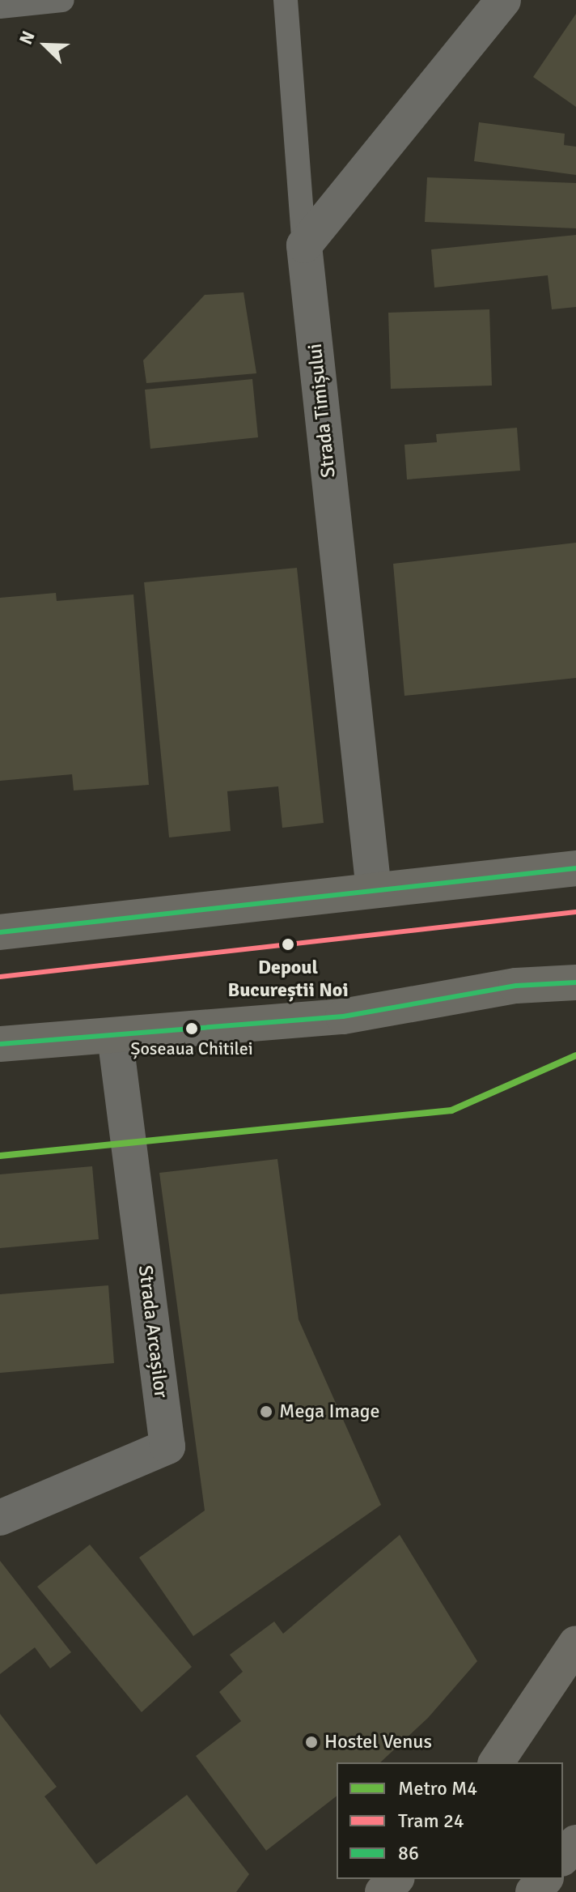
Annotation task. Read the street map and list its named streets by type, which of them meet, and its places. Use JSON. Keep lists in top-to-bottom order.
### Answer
{
  "streets": {
    "street": ["Strada Timișului", "Strada Arcașilor"]
  },
  "places": [
    "Depoul Bucureștii Noi",
    "Șoseaua Chitilei",
    "Mega Image",
    "Hostel Venus"
  ],
  "lines": ["transit line 86", "tram line 24", "metro line M4"],
  "legend": ["Metro M4", "Tram 24", "86"],
  "north": "top left"
}
